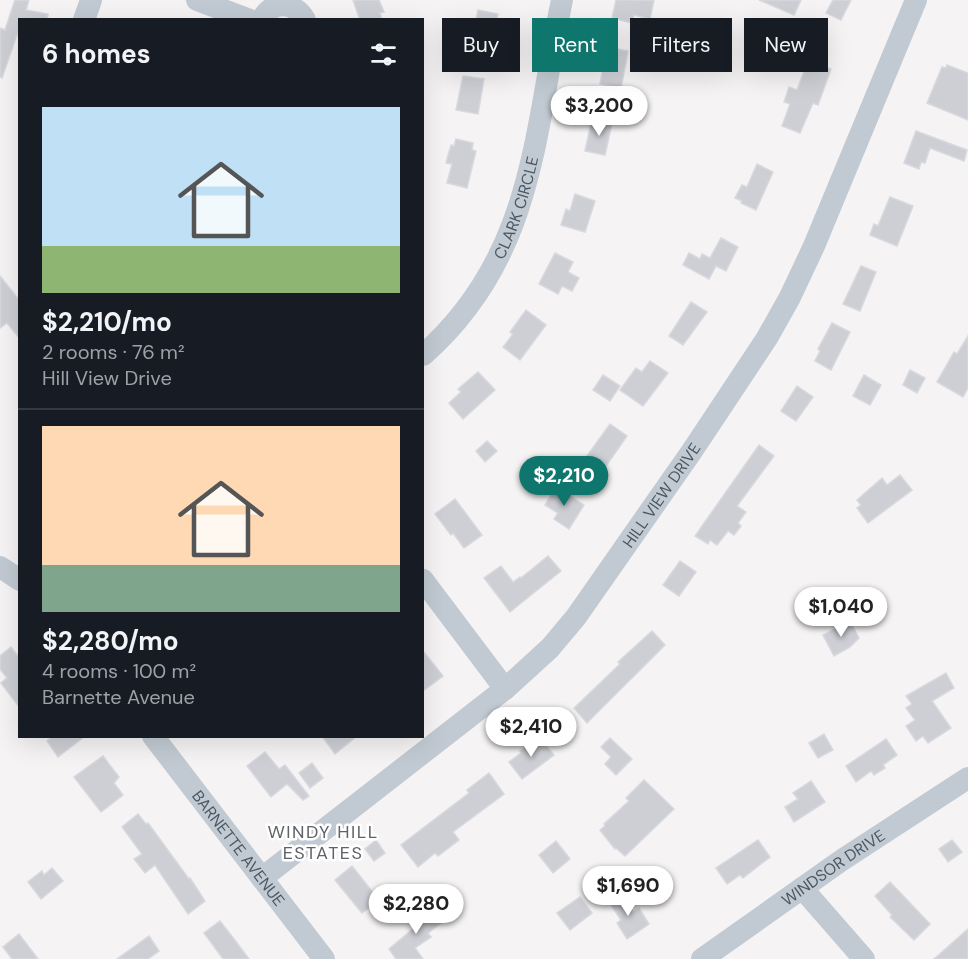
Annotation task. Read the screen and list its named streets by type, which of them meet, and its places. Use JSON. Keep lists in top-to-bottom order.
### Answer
{
  "streets": {
    "street": [
      "CLARK CIRCLE",
      "HILL VIEW DRIVE",
      "BARNETTE AVENUE",
      "WINDSOR DRIVE"
    ]
  },
  "crossings": [
    ["HILL VIEW DRIVE", "BARNETTE AVENUE"]
  ],
  "districts": ["WINDY HILL ESTATES"],
  "page": {
    "chip": [
      "Buy",
      "Rent",
      "Filters",
      "New"
    ],
    "heading": "6 homes",
    "price": [
      "$3,200",
      "$2,210",
      "$1,040",
      "$2,410",
      "$1,690",
      "$2,280"
    ],
    "list": [
      {
        "name": "$2,210/mo",
        "note": "2 rooms · 76 m² · Hill View Drive"
      },
      {
        "name": "$2,280/mo",
        "note": "4 rooms · 100 m² · Barnette Avenue"
      }
    ]
  }
}
